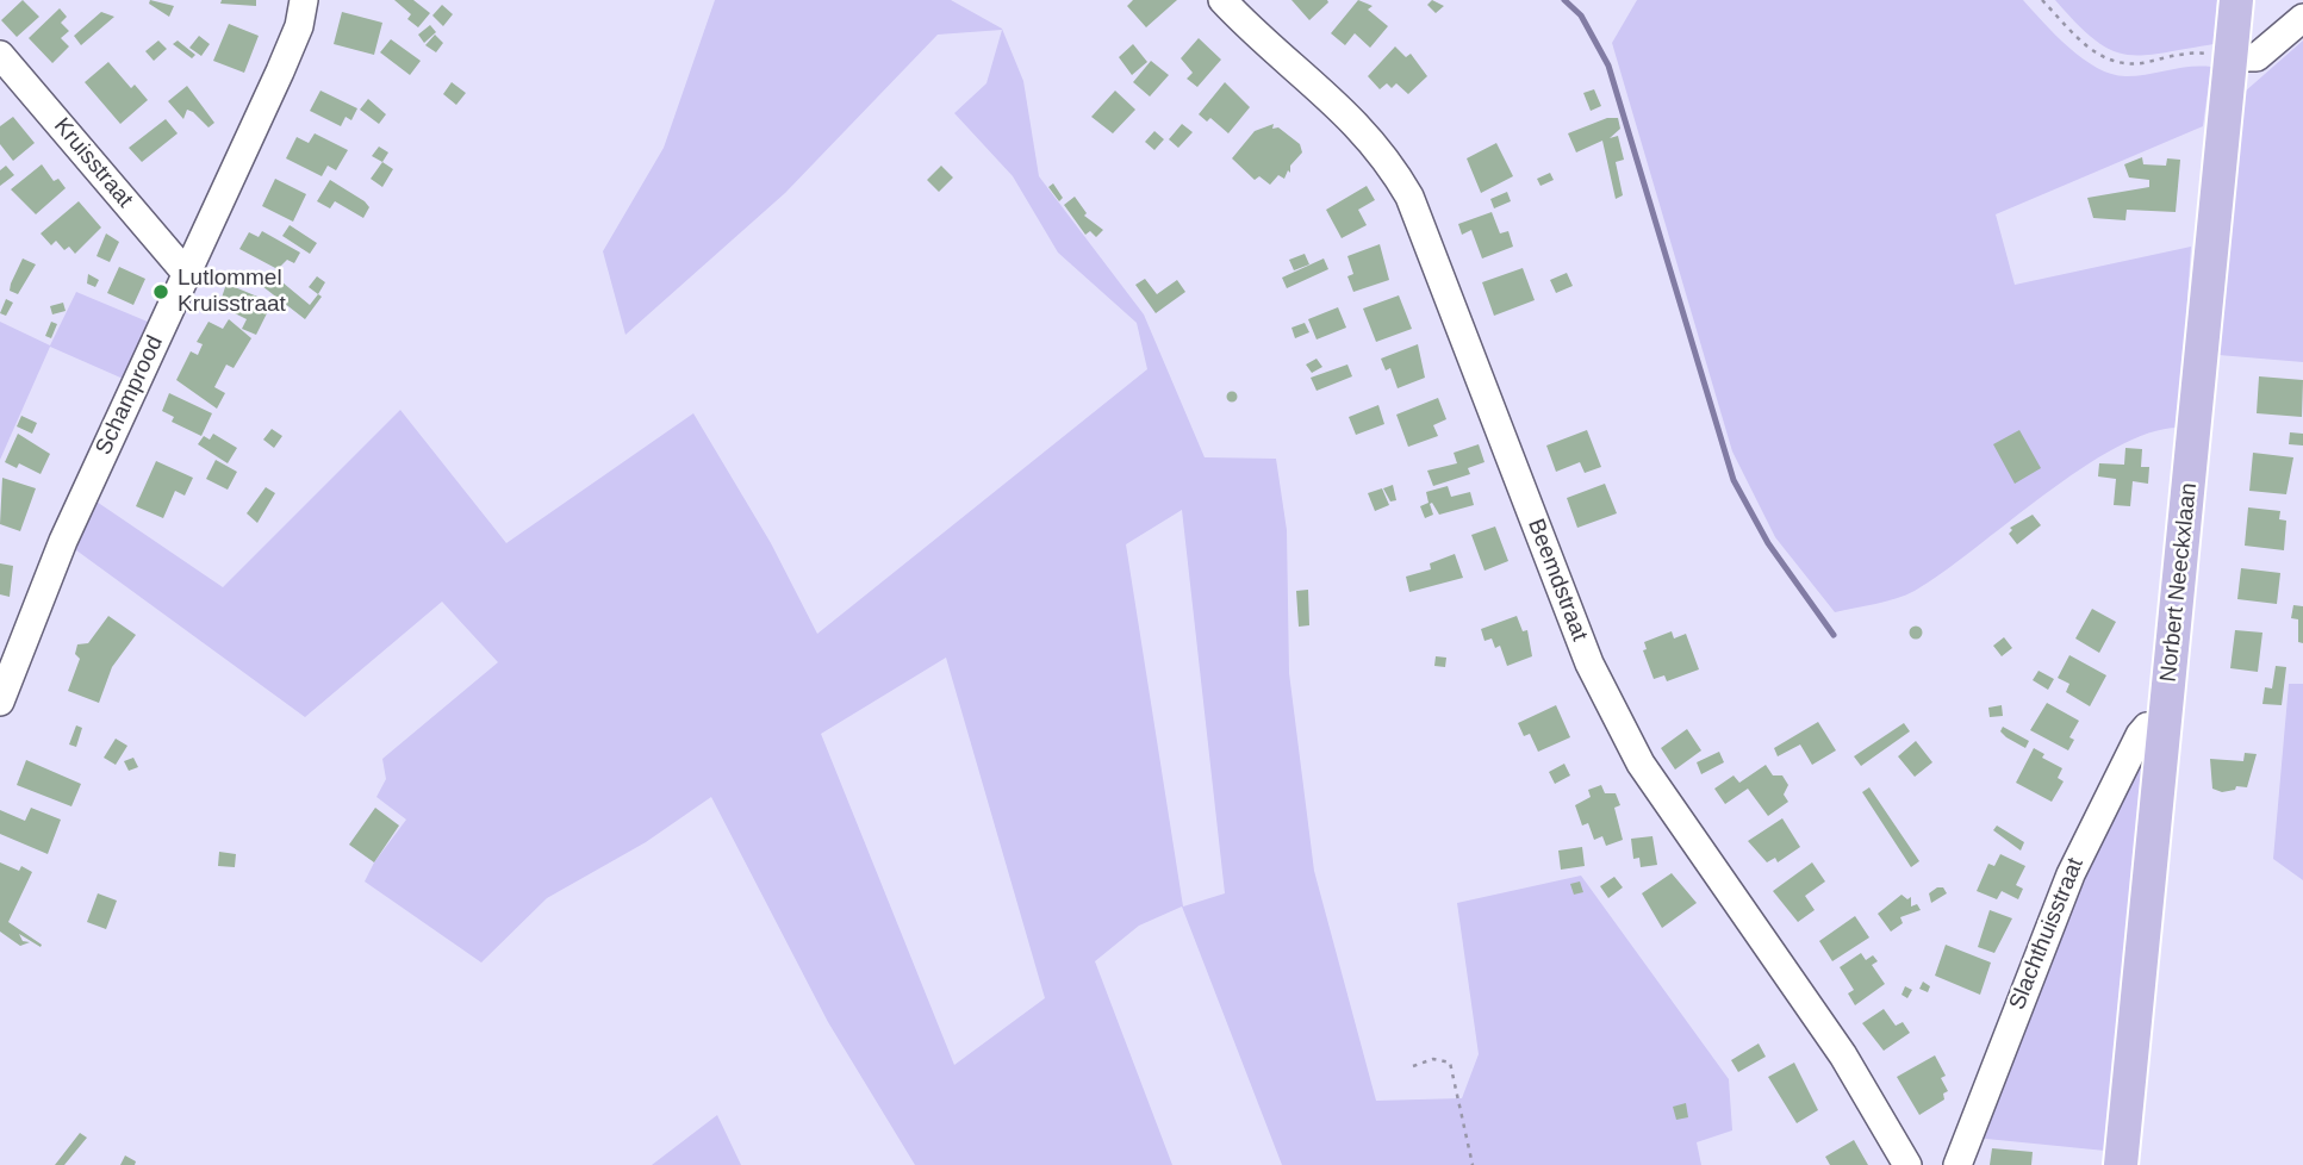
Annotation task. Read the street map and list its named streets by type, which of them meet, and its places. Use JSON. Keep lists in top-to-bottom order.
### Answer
{
  "streets": {
    "main road": ["Norbert Neeckxlaan"],
    "street": [
      "Kruisstraat",
      "Schamprood",
      "Beemdstraat",
      "Slachthuisstraat"
    ]
  },
  "crossings": [
    ["Kruisstraat", "Schamprood"],
    ["Norbert Neeckxlaan", "Slachthuisstraat"]
  ],
  "places": ["Lutlommel Kruisstraat"]
}
